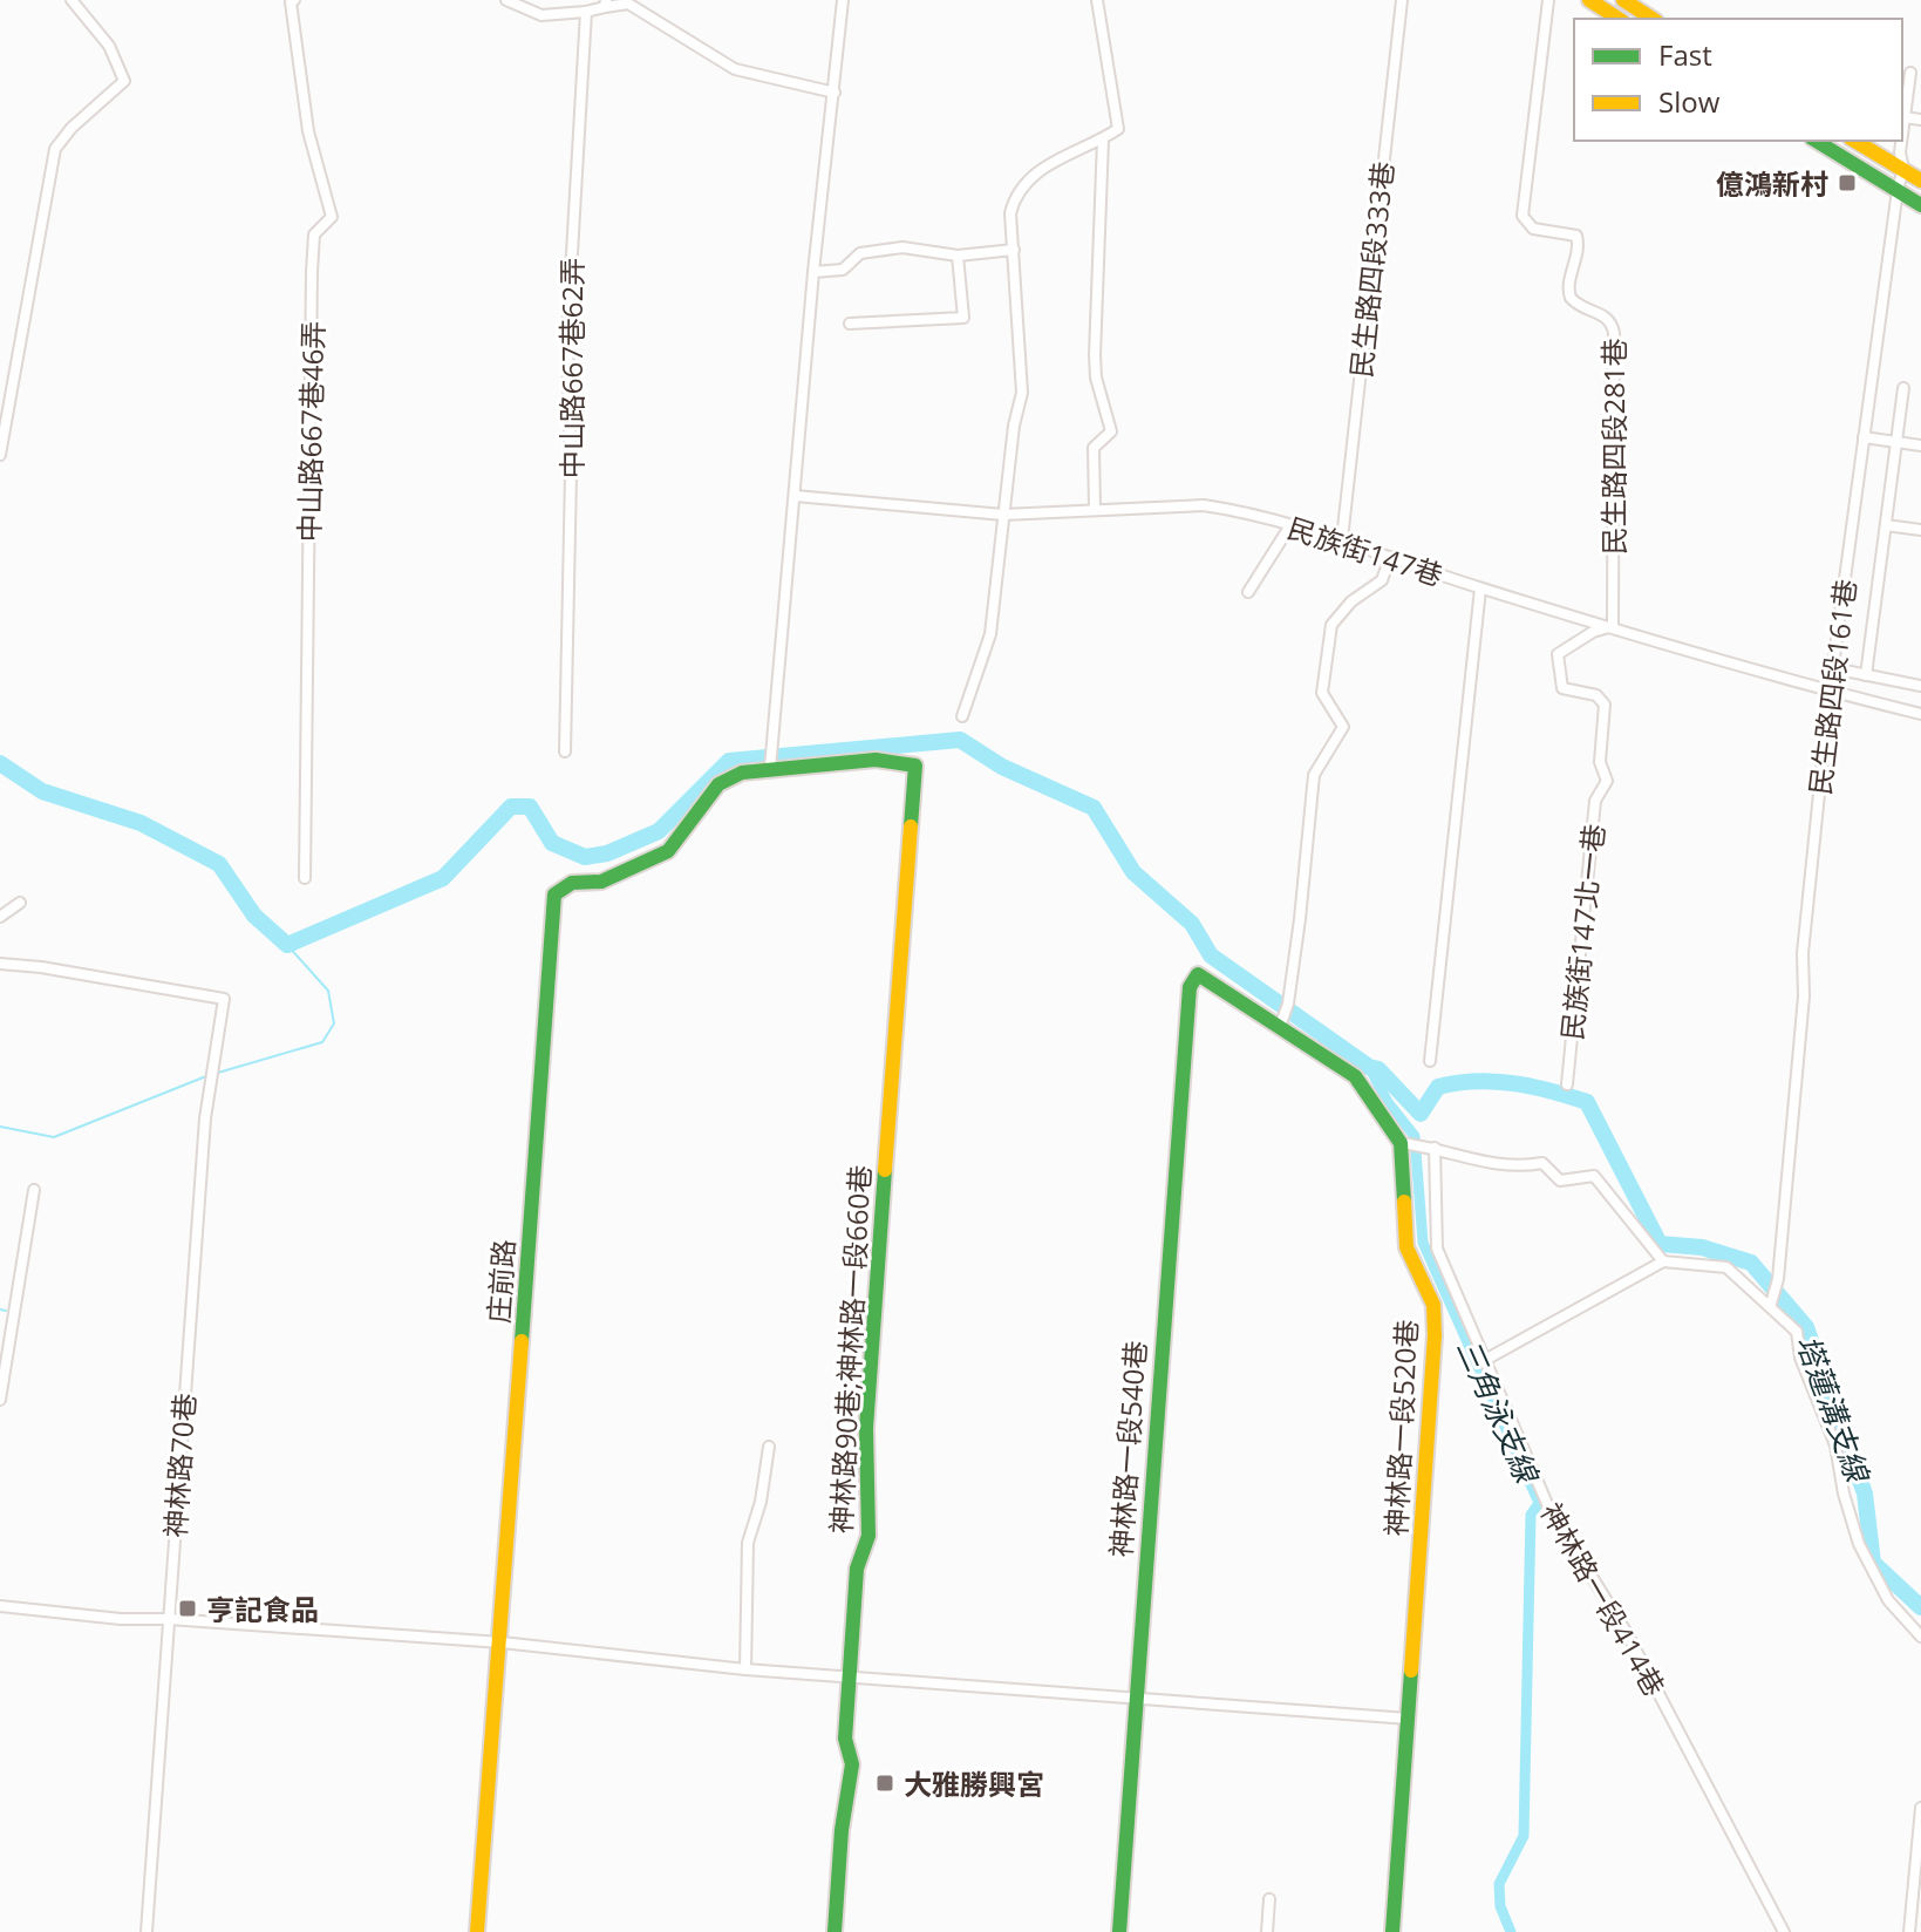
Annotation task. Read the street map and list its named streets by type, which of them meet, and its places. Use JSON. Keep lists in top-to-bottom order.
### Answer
{
  "streets": {
    "street": [
      "民生路四段333巷",
      "中山路667巷62弄",
      "中山路667巷46弄",
      "民生路四段281巷",
      "民族街147巷",
      "民生路四段161巷",
      "民族街147北一巷",
      "庄前路",
      "神林路90巷;神林路一段660巷",
      "神林路一段520巷",
      "神林路一段540巷",
      "神林路70巷",
      "神林路一段414巷"
    ]
  },
  "crossings": [
    ["民生路四段333巷", "民族街147巷"],
    ["民生路四段281巷", "民族街147巷"],
    ["民生路四段281巷", "民族街147北一巷"],
    ["民族街147巷", "民生路四段161巷"],
    ["民族街147巷", "民族街147北一巷"],
    ["庄前路", "神林路90巷;神林路一段660巷"]
  ],
  "water": ["塔蓮溝支線", "三角泳支線"],
  "places": {
    "transit": ["億鴻新村", "亨記食品", "大雅勝興宮"]
  },
  "legend": ["Fast", "Slow"]
}
